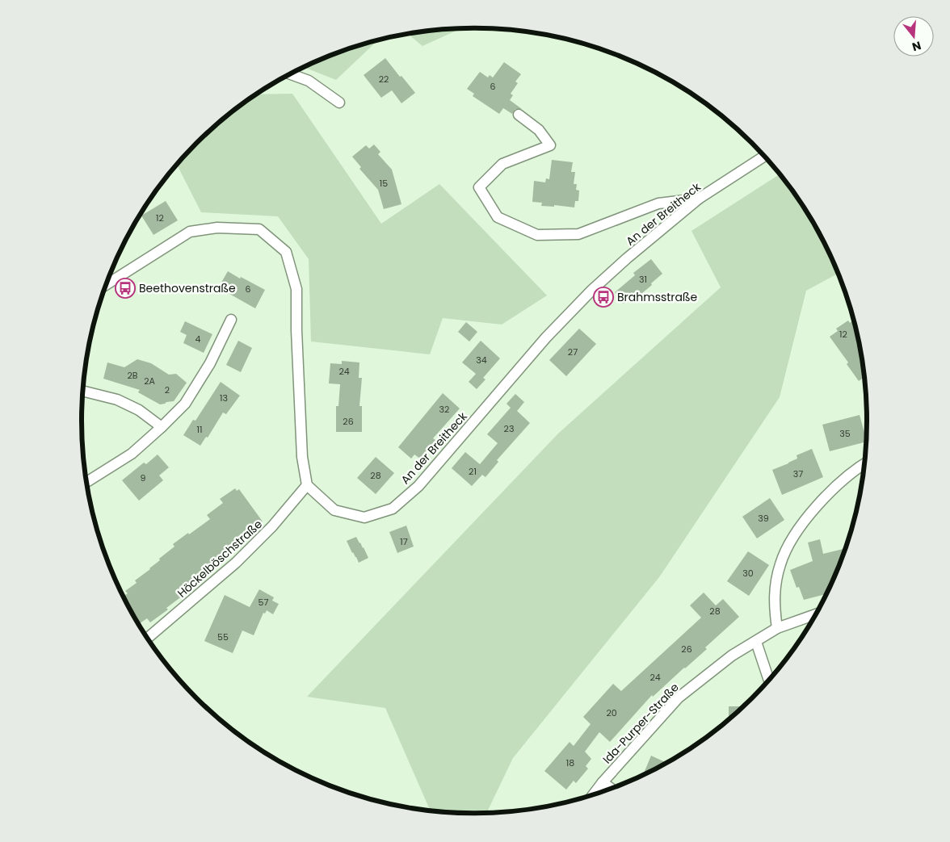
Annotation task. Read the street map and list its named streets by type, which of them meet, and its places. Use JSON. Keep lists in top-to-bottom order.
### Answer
{
  "streets": {
    "street": ["An der Breitheck", "Höckelböschstraße", "Ida-Purper-Straße"]
  },
  "crossings": [
    ["An der Breitheck", "Höckelböschstraße"]
  ],
  "places": {
    "bus stop": ["Beethovenstraße", "Brahmsstraße"]
  },
  "house_numbers": [
    "22",
    "6",
    "15",
    "12",
    "31",
    "6",
    "12",
    "4",
    "27",
    "34",
    "24",
    "2B",
    "2A",
    "2",
    "13",
    "32",
    "26",
    "23",
    "11",
    "35",
    "21",
    "37",
    "28",
    "9",
    "39",
    "17",
    "30",
    "57",
    "28",
    "55",
    "26",
    "24",
    "20",
    "18"
  ],
  "north": "bottom"
}
